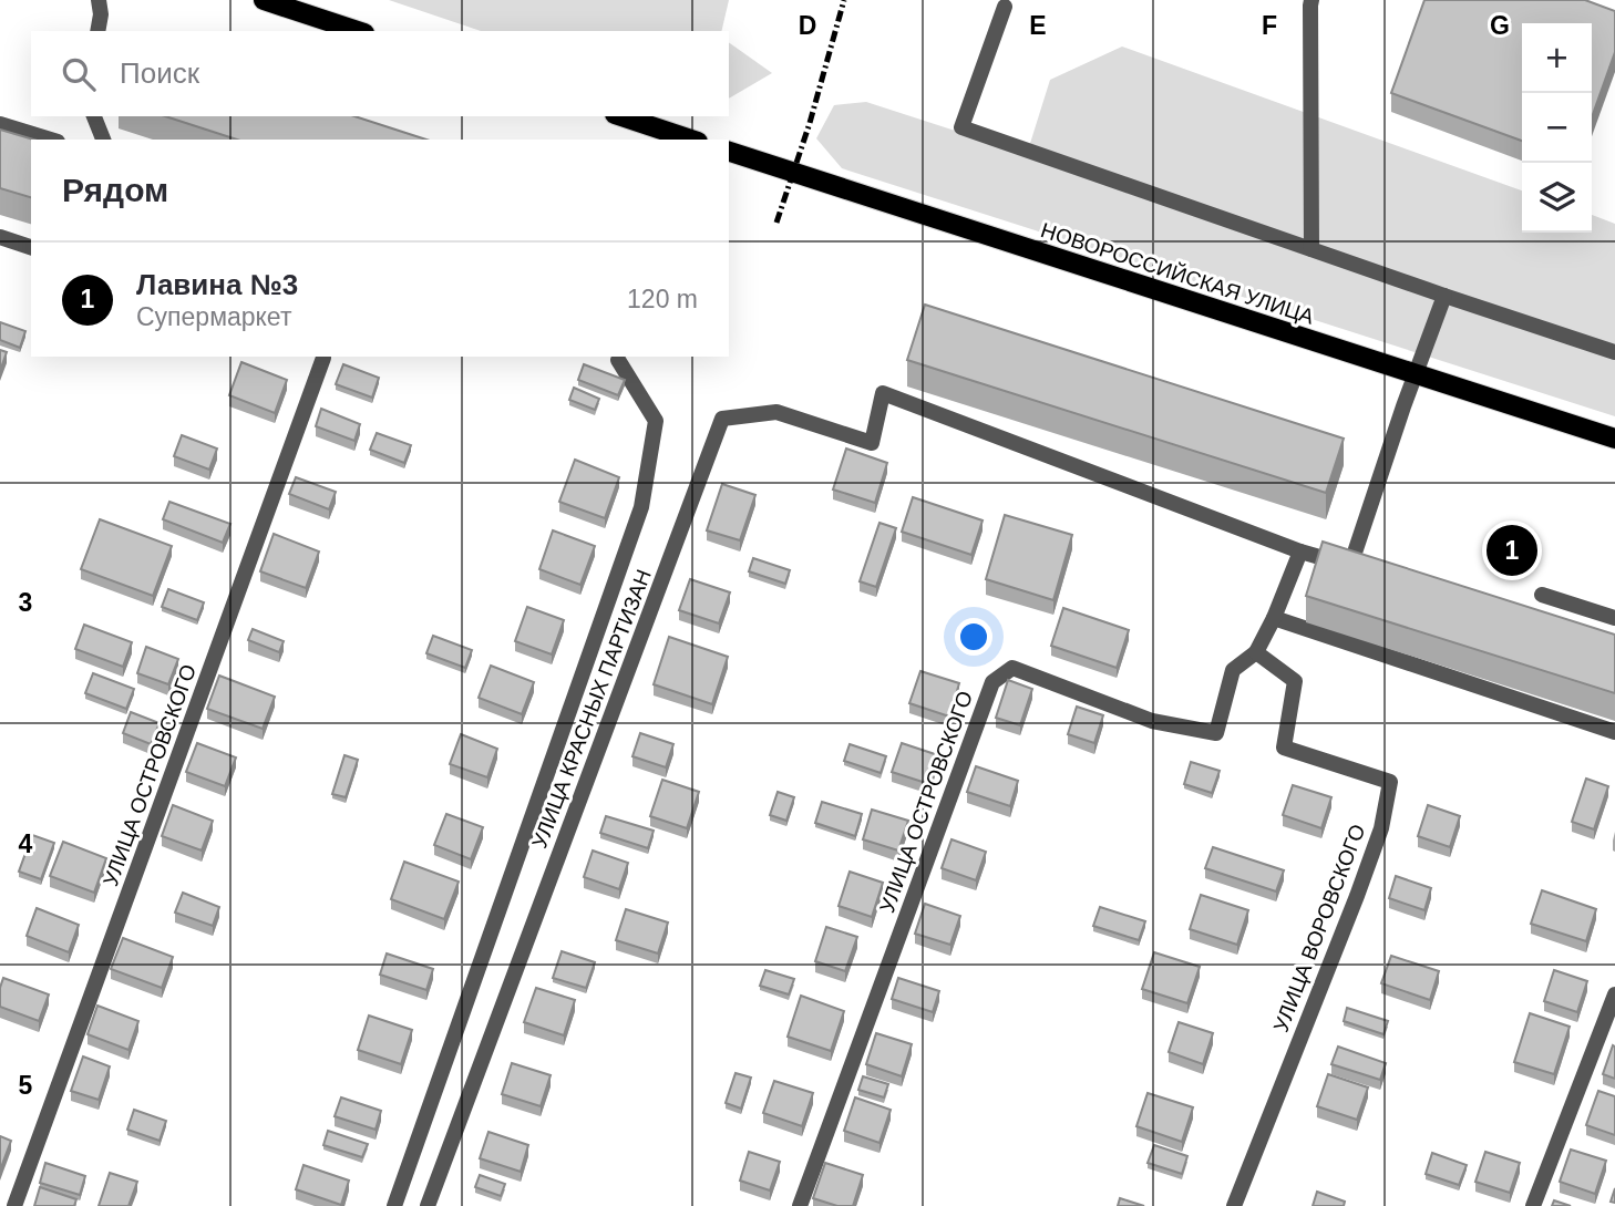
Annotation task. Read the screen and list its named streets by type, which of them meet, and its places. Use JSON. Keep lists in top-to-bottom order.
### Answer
{
  "streets": {
    "main road": ["НОВОРОССИЙСКАЯ УЛИЦА"],
    "lane": ["УЛИЦА КРАСНЫХ ПАРТИЗАН", "УЛИЦА ОСТРОВСКОГО", "УЛИЦА ВОРОВСКОГО"]
  },
  "crossings": [
    ["УЛИЦА ОСТРОВСКОГО", "УЛИЦА ВОРОВСКОГО"]
  ],
  "page": {
    "map_buttons": ["+", "−"],
    "search": "Поиск",
    "heading": "Рядом",
    "list": [
      {
        "mark": "1",
        "name": "Лавина №3",
        "note": "Супермаркет",
        "value": "120 m"
      }
    ],
    "pins": "1"
  },
  "grid": {
    "columns": [
      "D",
      "E",
      "F",
      "G"
    ],
    "rows": ["3", "4", "5"]
  }
}
